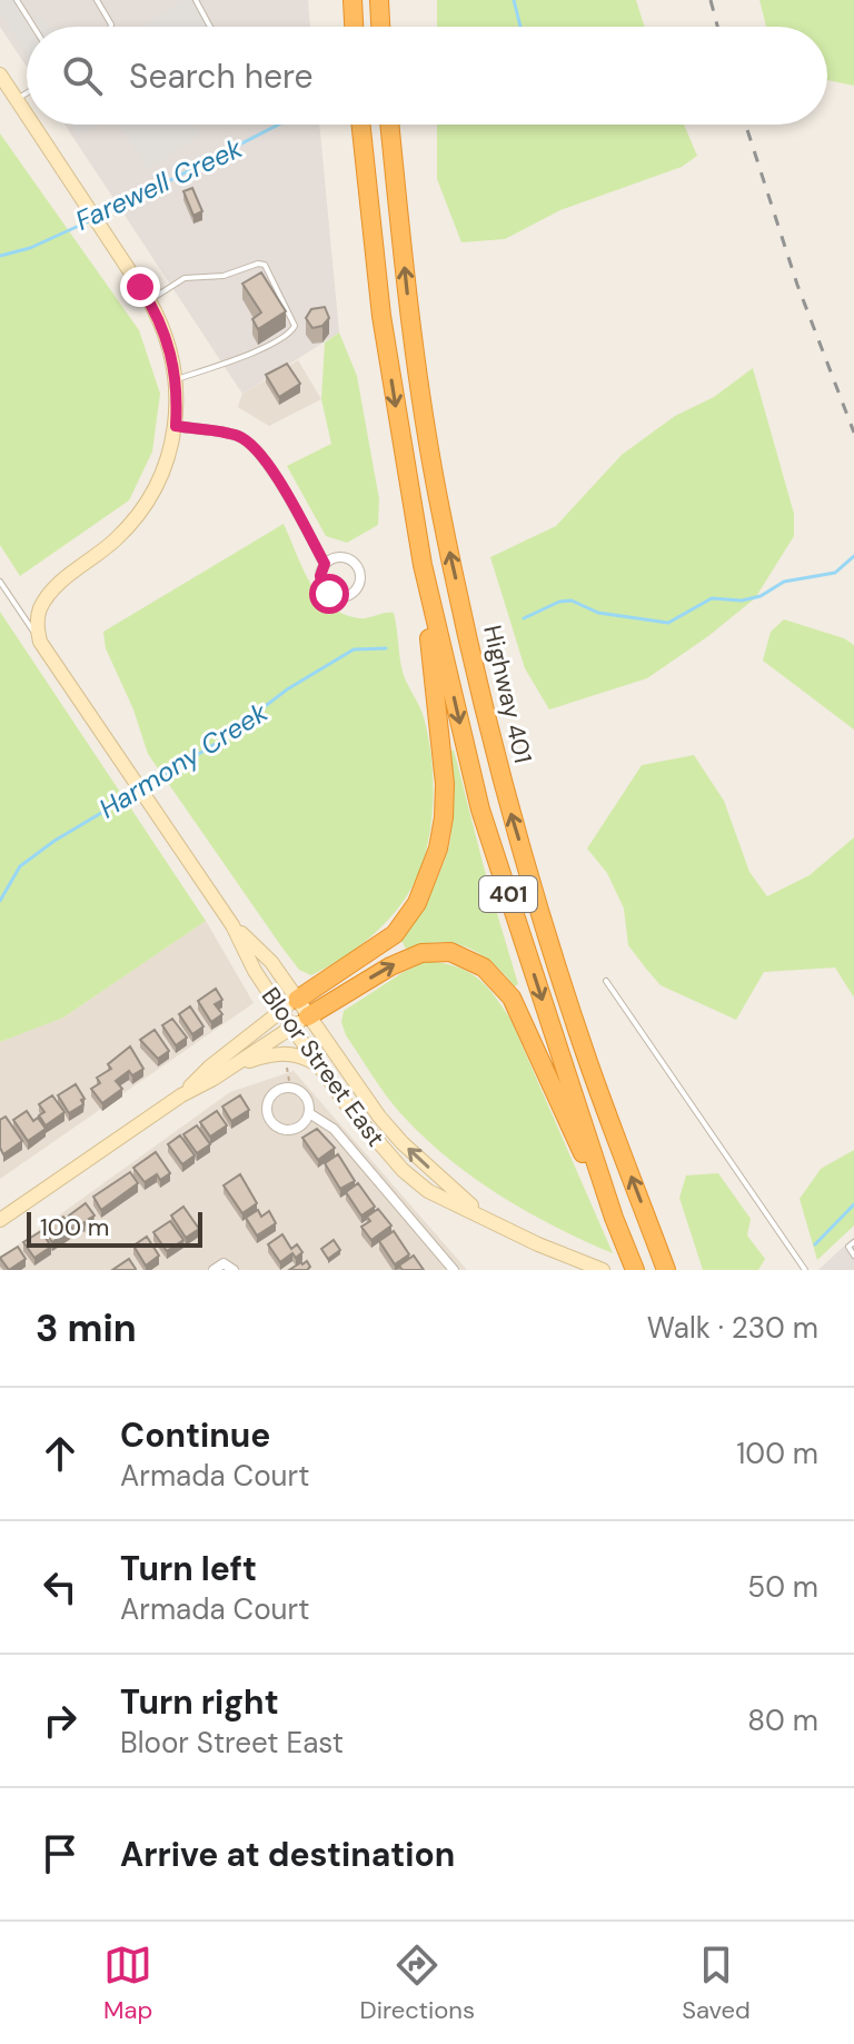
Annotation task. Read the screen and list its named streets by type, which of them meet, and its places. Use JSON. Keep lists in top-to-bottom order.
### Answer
{
  "streets": {
    "highway": ["Highway 401", "401"],
    "main road": ["Bloor Street East"]
  },
  "water": ["Farewell Creek", "Harmony Creek"],
  "scale_bar": "100 m",
  "page": {
    "search": "Search here",
    "scale": "100 m",
    "heading": ["3 min", "Walk · 230 m"],
    "list": [
      ["Continue", "Armada Court", "100 m"],
      ["Turn left", "Armada Court", "50 m"],
      ["Turn right", "Bloor Street East", "80 m"],
      "Arrive at destination"
    ],
    "nav": ["Map", "Directions", "Saved"]
  }
}
